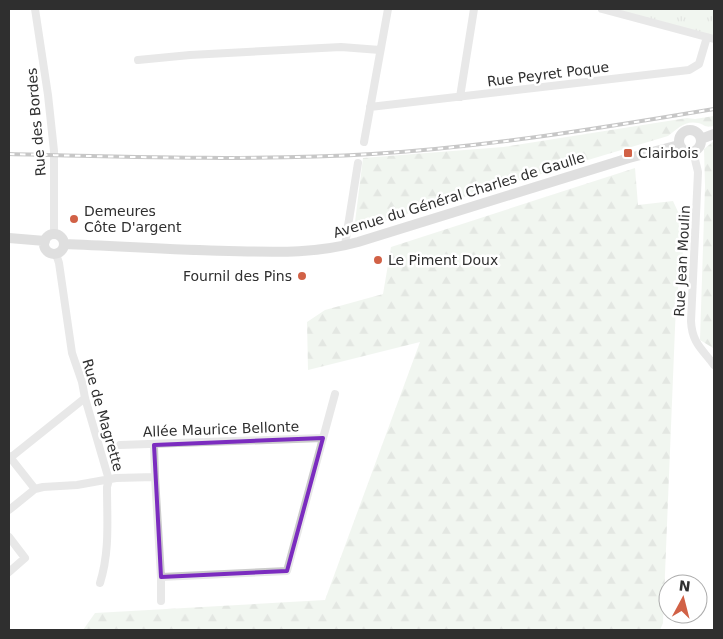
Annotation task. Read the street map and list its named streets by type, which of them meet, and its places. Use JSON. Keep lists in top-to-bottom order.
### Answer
{
  "streets": {
    "main road": ["Avenue du Général Charles de Gaulle"],
    "street": [
      "Rue Peyret Poque",
      "Rue des Bordes",
      "Rue Jean Moulin",
      "Rue de Magrette",
      "Allée Maurice Bellonte"
    ]
  },
  "crossings": [
    ["Rue des Bordes", "Avenue du Général Charles de Gaulle"],
    ["Rue des Bordes", "Rue de Magrette"],
    ["Avenue du Général Charles de Gaulle", "Rue Jean Moulin"],
    ["Avenue du Général Charles de Gaulle", "Rue de Magrette"]
  ],
  "places": {
    "transit": ["Clairbois"],
    "other": ["Demeures Côte D'argent", "Le Piment Doux", "Fournil des Pins"]
  },
  "north": "top"
}
